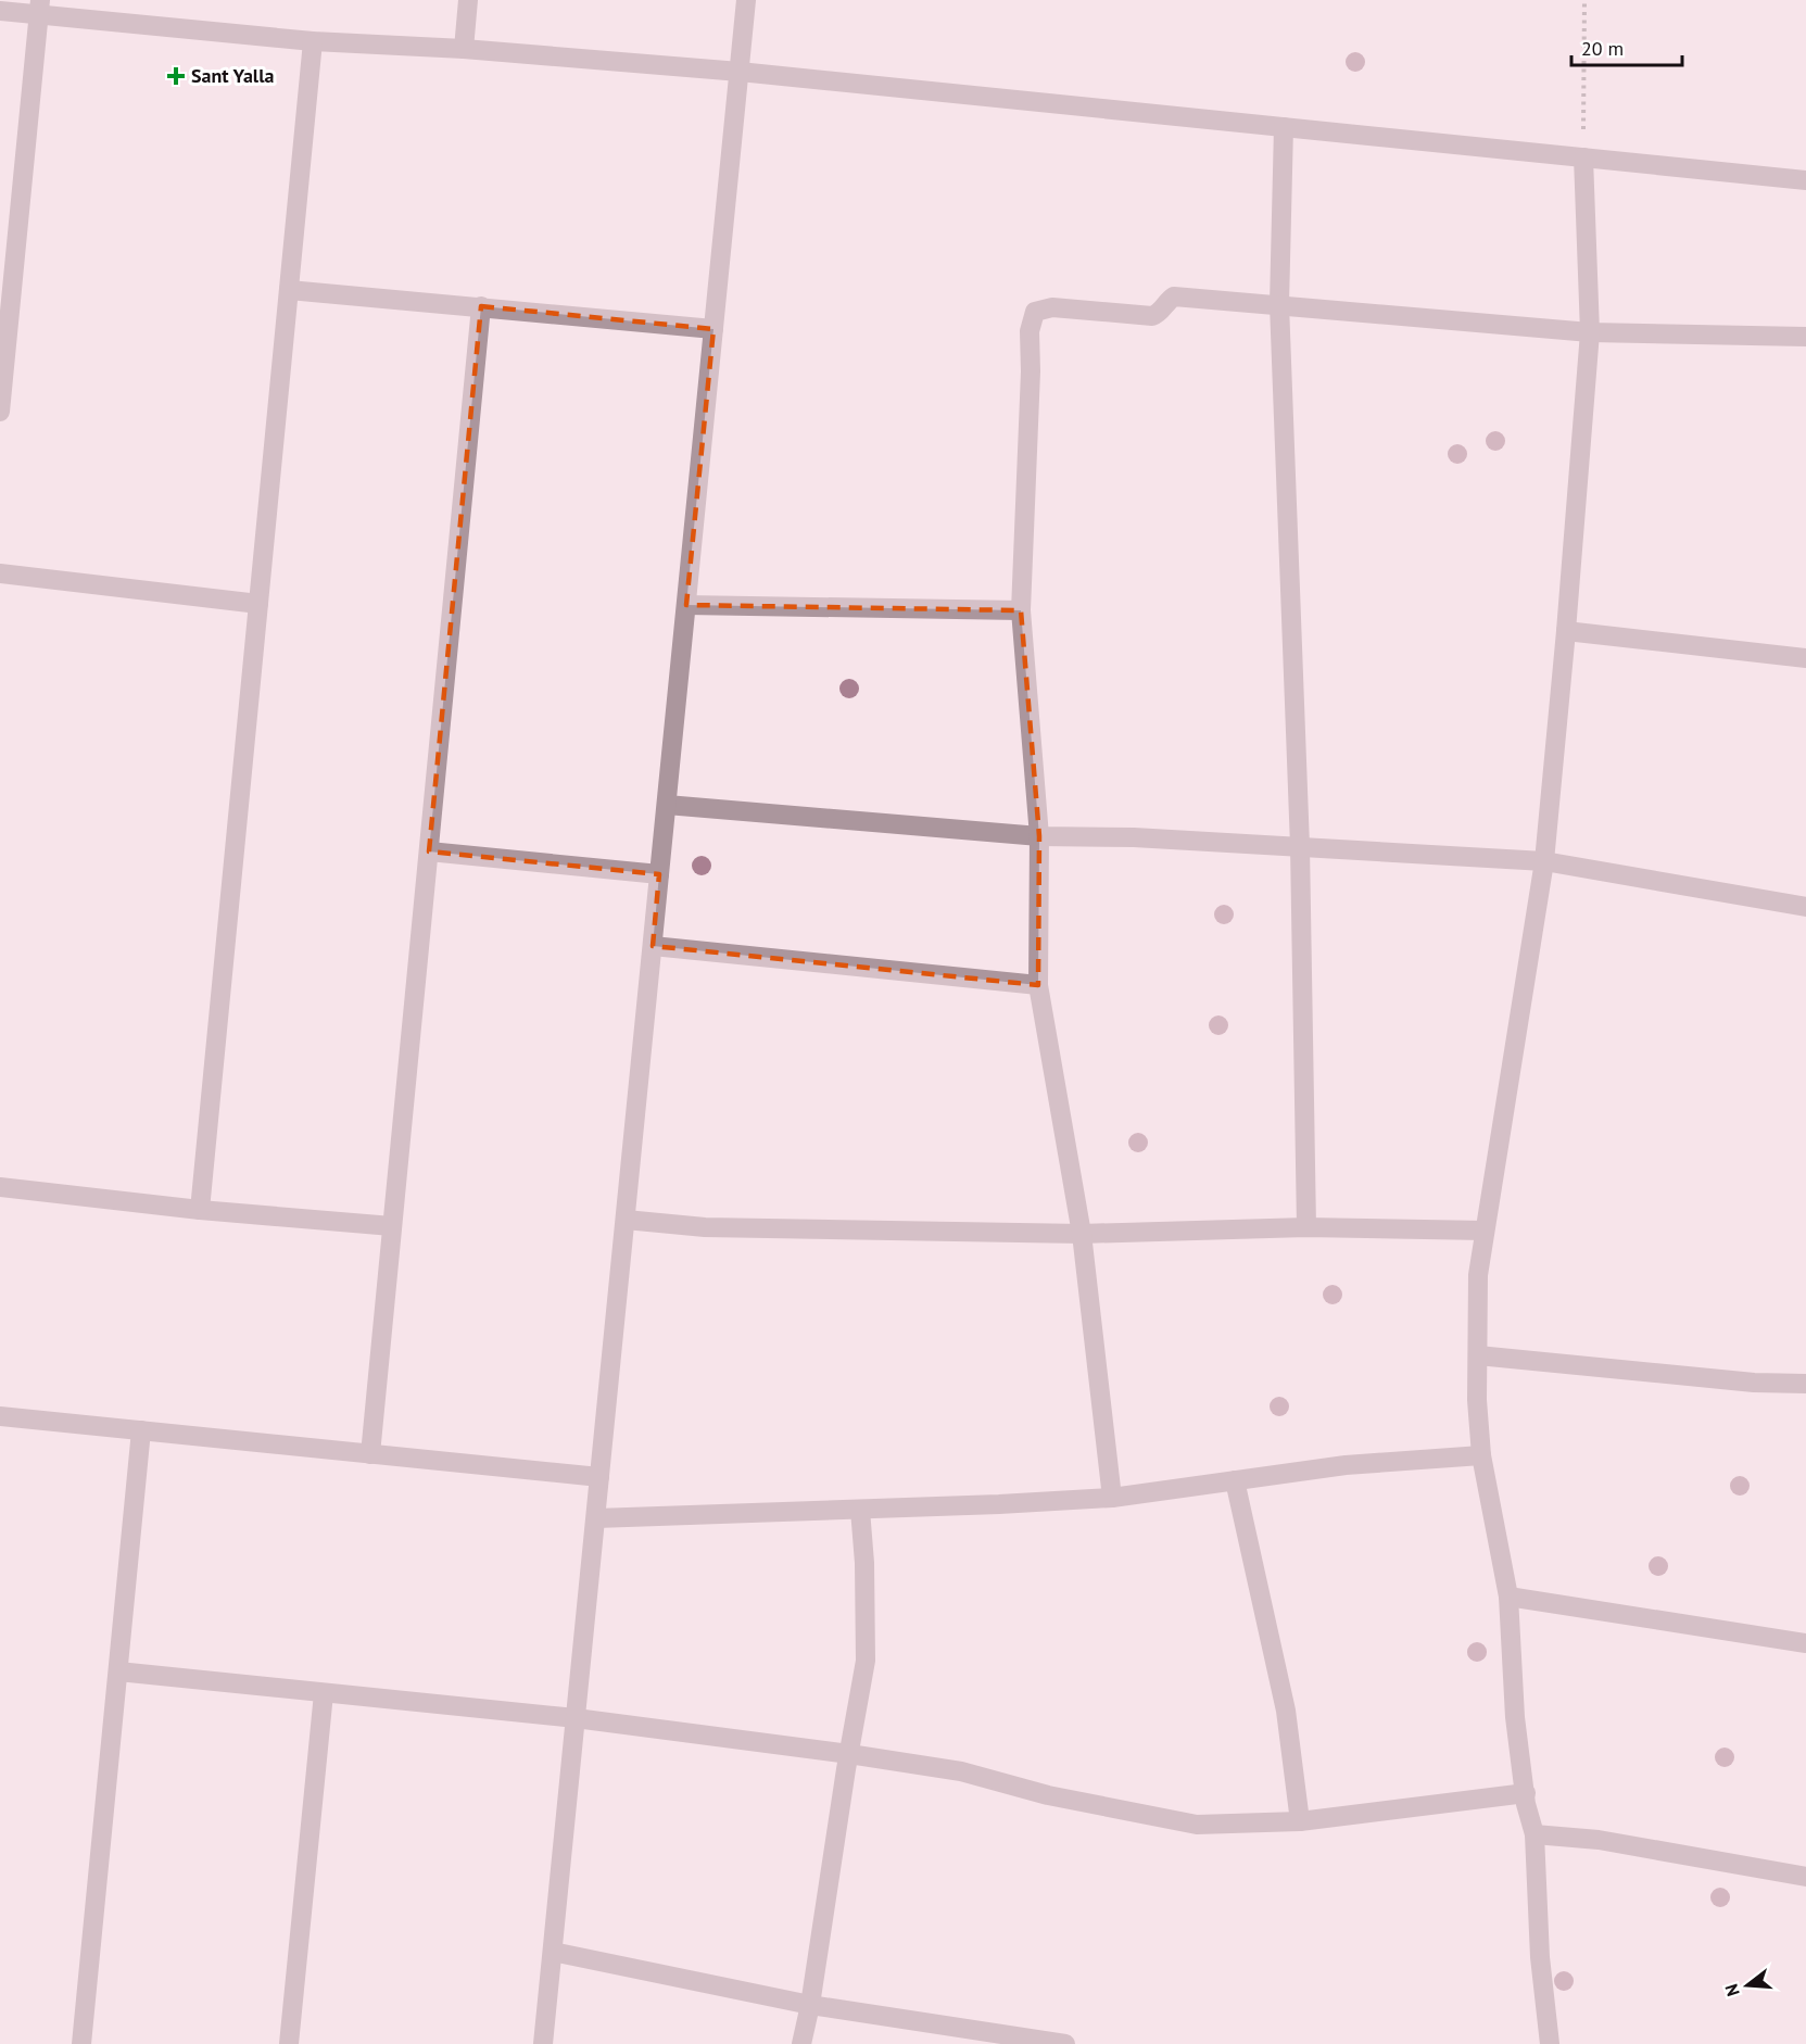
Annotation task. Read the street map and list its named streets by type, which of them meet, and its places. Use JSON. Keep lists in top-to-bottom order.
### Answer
{
  "places": {
    "health": ["Sant Yalla"]
  },
  "scale_bar": "20 m",
  "north": "left"
}
